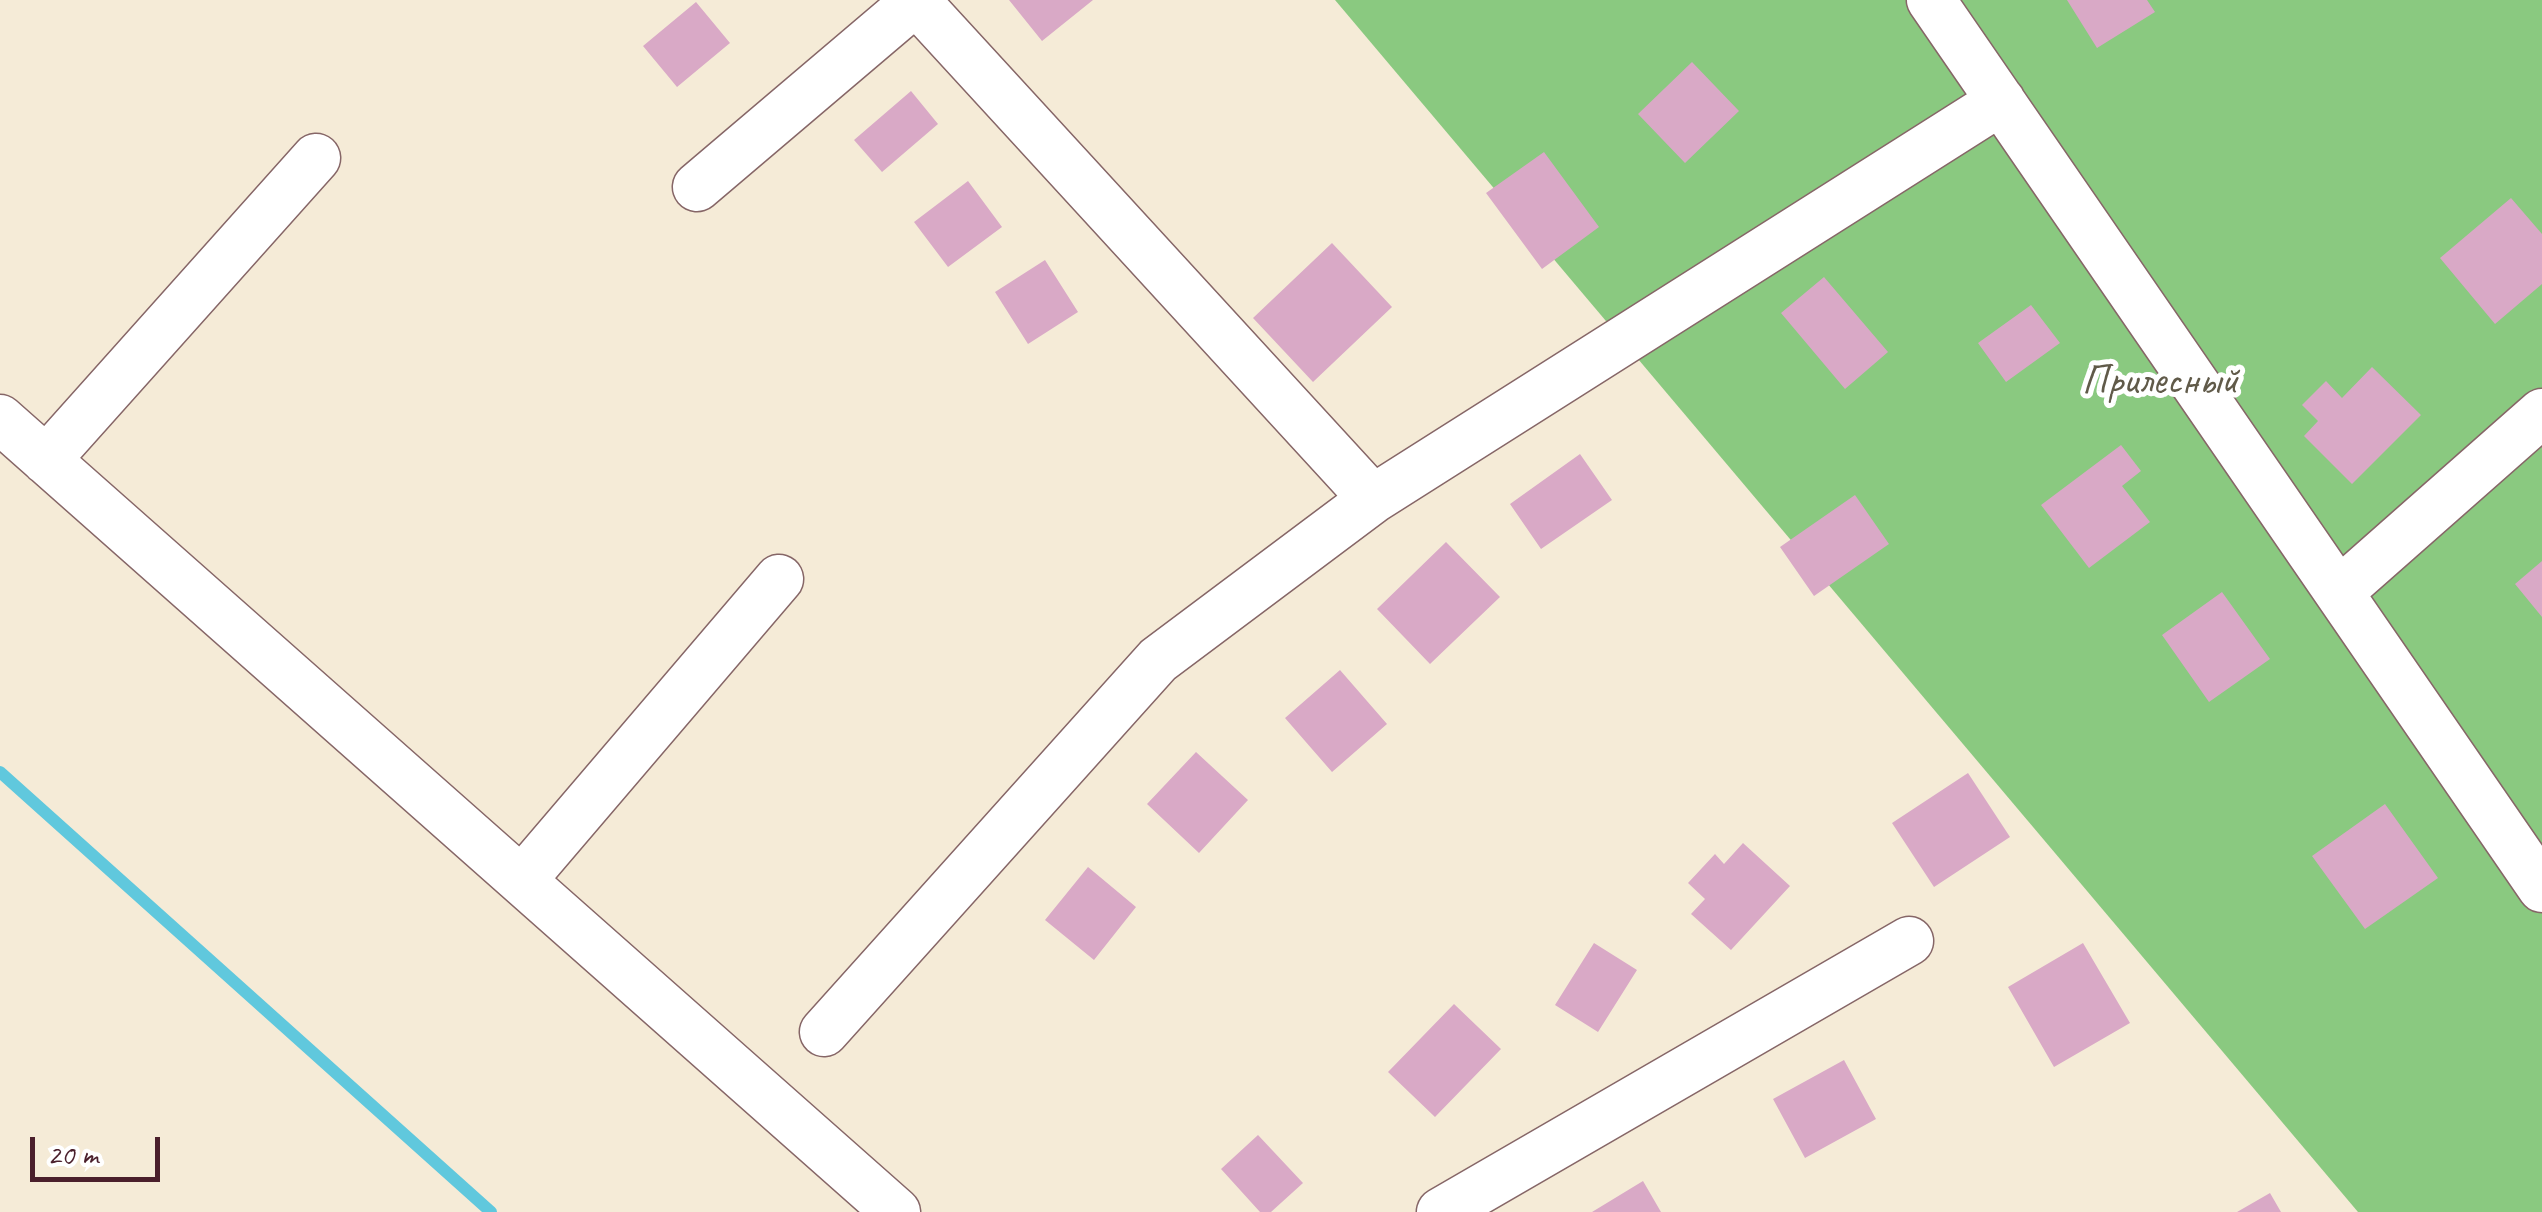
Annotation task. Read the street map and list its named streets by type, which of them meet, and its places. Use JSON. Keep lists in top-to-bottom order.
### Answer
{
  "parks": ["Прилесный"],
  "scale_bar": "20 m"
}
